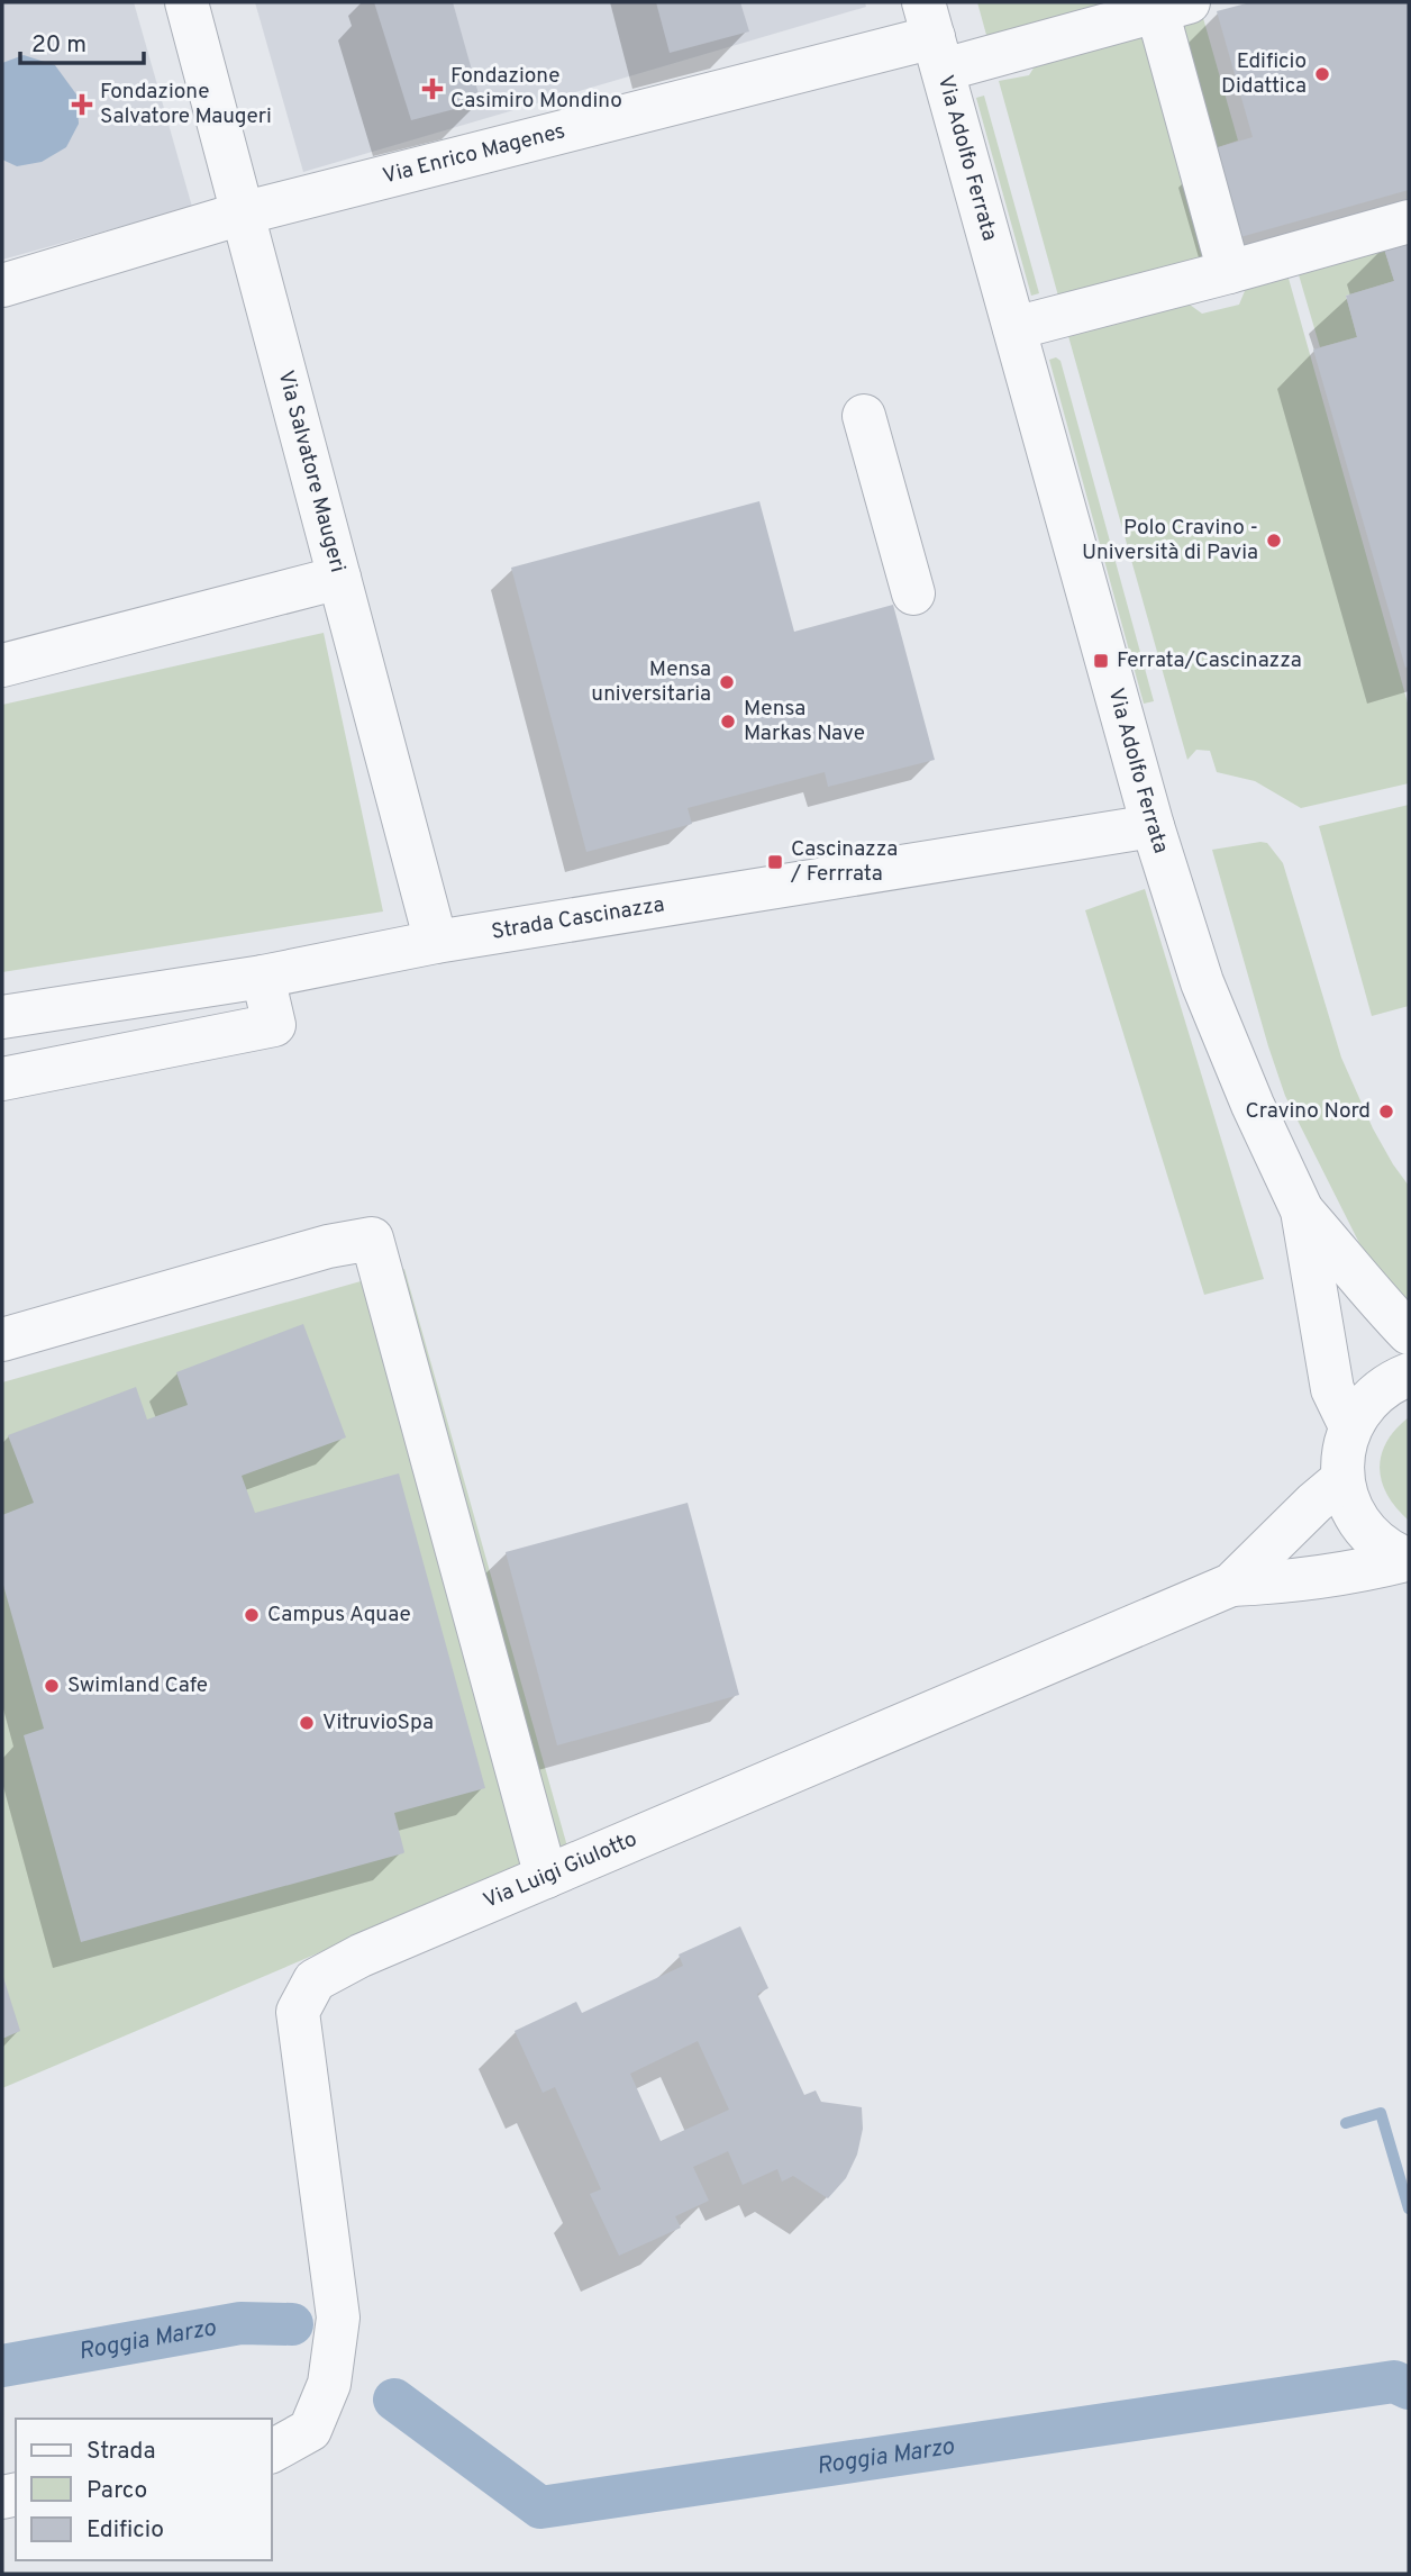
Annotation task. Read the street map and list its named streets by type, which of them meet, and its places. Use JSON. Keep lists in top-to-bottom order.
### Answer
{
  "streets": {
    "street": [
      "Via Enrico Magenes",
      "Via Adolfo Ferrata",
      "Via Salvatore Maugeri",
      "Strada Cascinazza",
      "Via Luigi Giulotto"
    ]
  },
  "crossings": [
    ["Via Enrico Magenes", "Via Adolfo Ferrata"],
    ["Via Enrico Magenes", "Via Salvatore Maugeri"],
    ["Via Adolfo Ferrata", "Strada Cascinazza"],
    ["Via Salvatore Maugeri", "Strada Cascinazza"]
  ],
  "water": ["Roggia Marzo"],
  "places": {
    "other": [
      "Edificio Didattica",
      "Polo Cravino - Università di Pavia",
      "Mensa universitaria",
      "Mensa Markas Nave",
      "Cravino Nord",
      "Campus Aquae",
      "Swimland Cafe",
      "VitruvioSpa"
    ],
    "health": ["Fondazione Casimiro Mondino", "Fondazione Salvatore Maugeri"],
    "transit": ["Ferrata/Cascinazza", "Cascinazza / Ferrrata"]
  },
  "legend": ["Strada", "Parco", "Edificio"],
  "scale_bar": "20 m"
}
